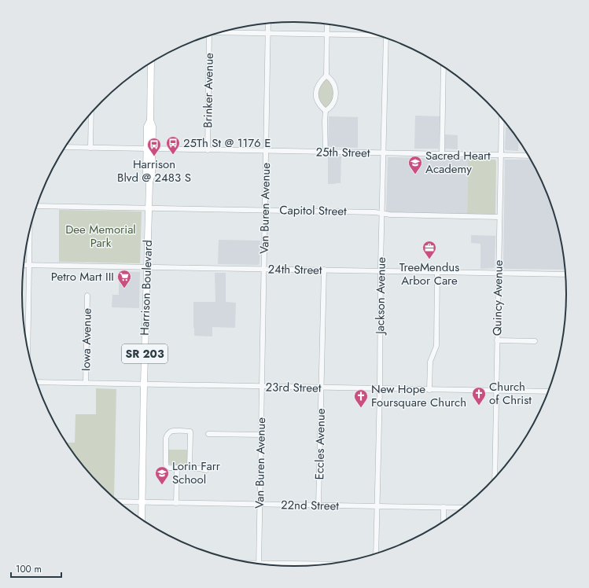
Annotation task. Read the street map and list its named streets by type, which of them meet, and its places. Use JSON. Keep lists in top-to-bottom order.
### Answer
{
  "streets": {
    "main road": ["Harrison Boulevard", "SR 203"],
    "street": [
      "Brinker Avenue",
      "25th Street",
      "Van Buren Avenue",
      "Capitol Street",
      "24th Street",
      "Jackson Avenue",
      "Quincy Avenue",
      "Iowa Avenue",
      "23rd Street",
      "Eccles Avenue",
      "22nd Street"
    ]
  },
  "crossings": [
    ["Brinker Avenue", "25th Street"],
    ["25th Street", "Van Buren Avenue"],
    ["25th Street", "Harrison Boulevard"],
    ["25th Street", "Jackson Avenue"],
    ["25th Street", "Quincy Avenue"],
    ["Van Buren Avenue", "Capitol Street"],
    ["Van Buren Avenue", "24th Street"],
    ["Van Buren Avenue", "23rd Street"],
    ["Van Buren Avenue", "22nd Street"],
    ["Capitol Street", "Harrison Boulevard"],
    ["Capitol Street", "Jackson Avenue"],
    ["Capitol Street", "Quincy Avenue"],
    ["24th Street", "Harrison Boulevard"],
    ["24th Street", "Jackson Avenue"],
    ["24th Street", "Quincy Avenue"],
    ["24th Street", "Eccles Avenue"],
    ["Harrison Boulevard", "23rd Street"],
    ["Harrison Boulevard", "22nd Street"],
    ["Jackson Avenue", "23rd Street"],
    ["Jackson Avenue", "22nd Street"],
    ["Quincy Avenue", "23rd Street"],
    ["Iowa Avenue", "23rd Street"],
    ["23rd Street", "Eccles Avenue"],
    ["Eccles Avenue", "22nd Street"]
  ],
  "parks": ["Dee Memorial Park"],
  "places": {
    "bus stop": ["25Th St @ 1176 E", "Harrison Blvd @ 2483 S"],
    "school or university": ["Sacred Heart Academy", "Lorin Farr School"],
    "office": ["TreeMendus Arbor Care"],
    "supermarket": ["Petro Mart III"],
    "church": ["Church of Christ", "New Hope Foursquare Church"]
  },
  "scale_bar": "100 m"
}
